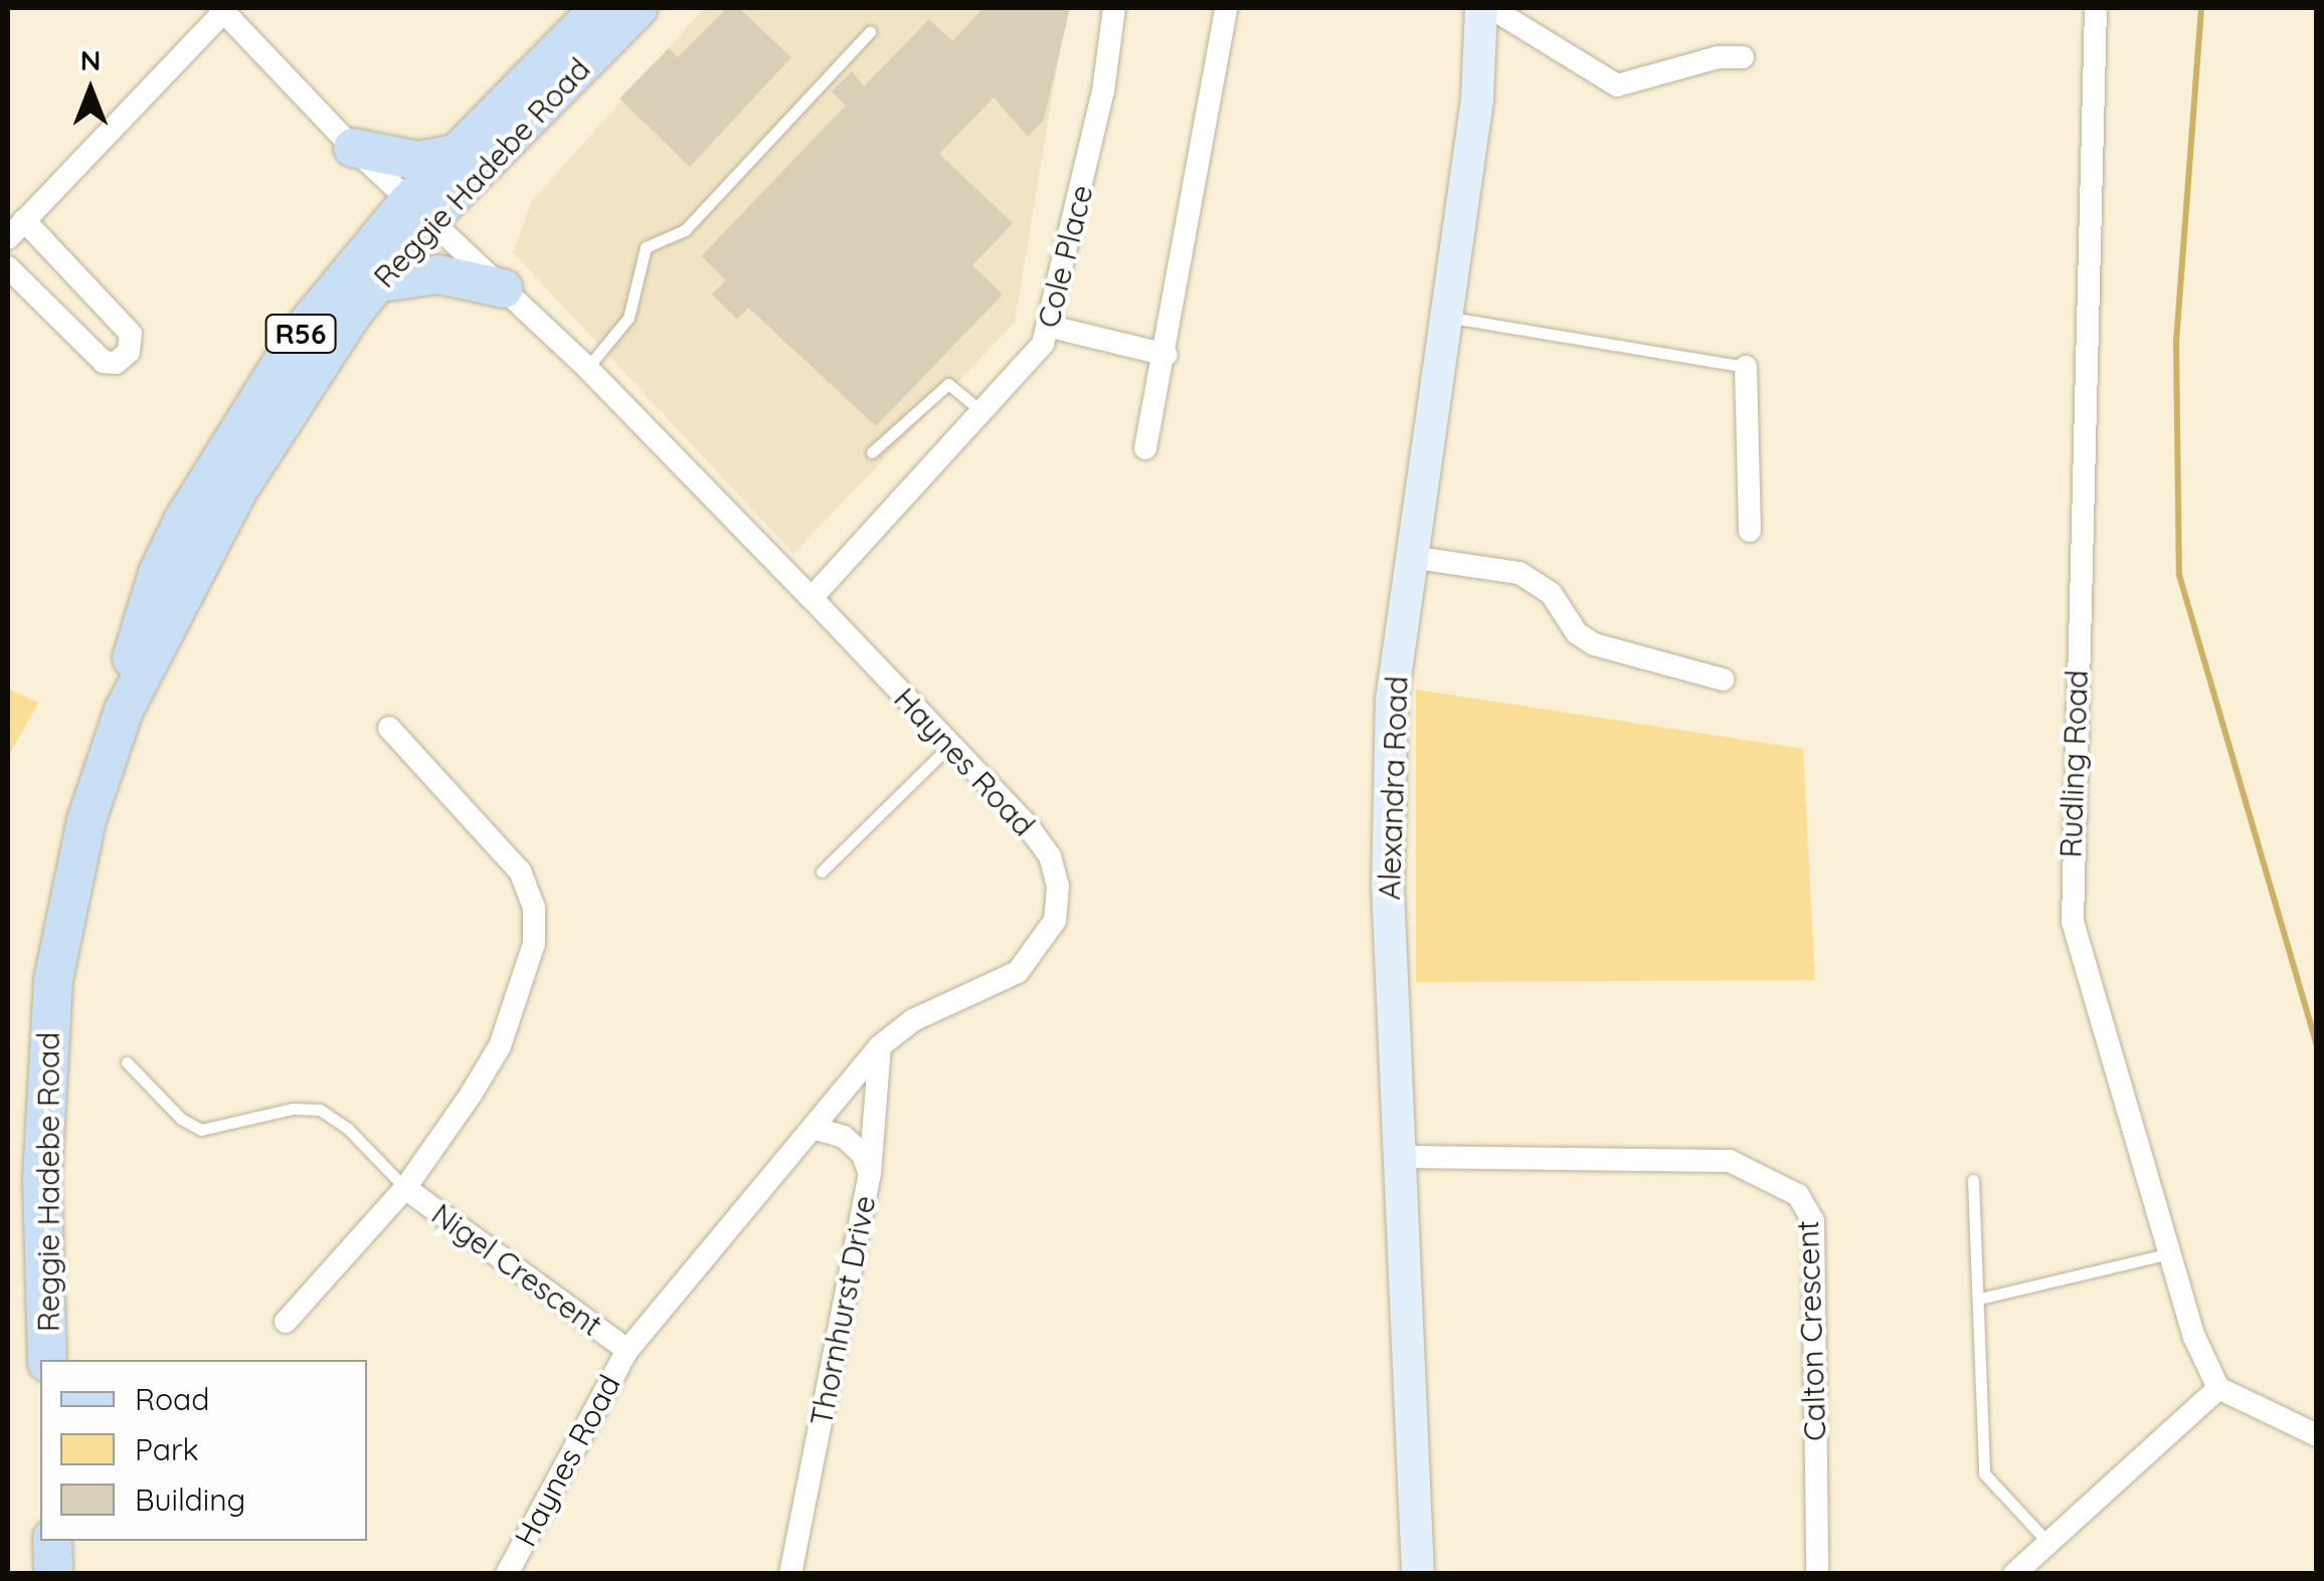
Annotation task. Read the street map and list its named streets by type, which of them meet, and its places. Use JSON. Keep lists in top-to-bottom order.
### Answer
{
  "streets": {
    "main road": ["Reggie Hadebe Road", "R56"],
    "street": [
      "Cole Place",
      "Haynes Road",
      "Rudling Road",
      "Alexandra Road",
      "Nigel Crescent",
      "Thornhurst Drive",
      "Calton Crescent"
    ]
  },
  "crossings": [
    ["Reggie Hadebe Road", "Haynes Road"],
    ["Cole Place", "Haynes Road"],
    ["Haynes Road", "Nigel Crescent"],
    ["Haynes Road", "Thornhurst Drive"],
    ["Alexandra Road", "Calton Crescent"]
  ],
  "legend": ["Road", "Park", "Building"],
  "north": "top"
}
